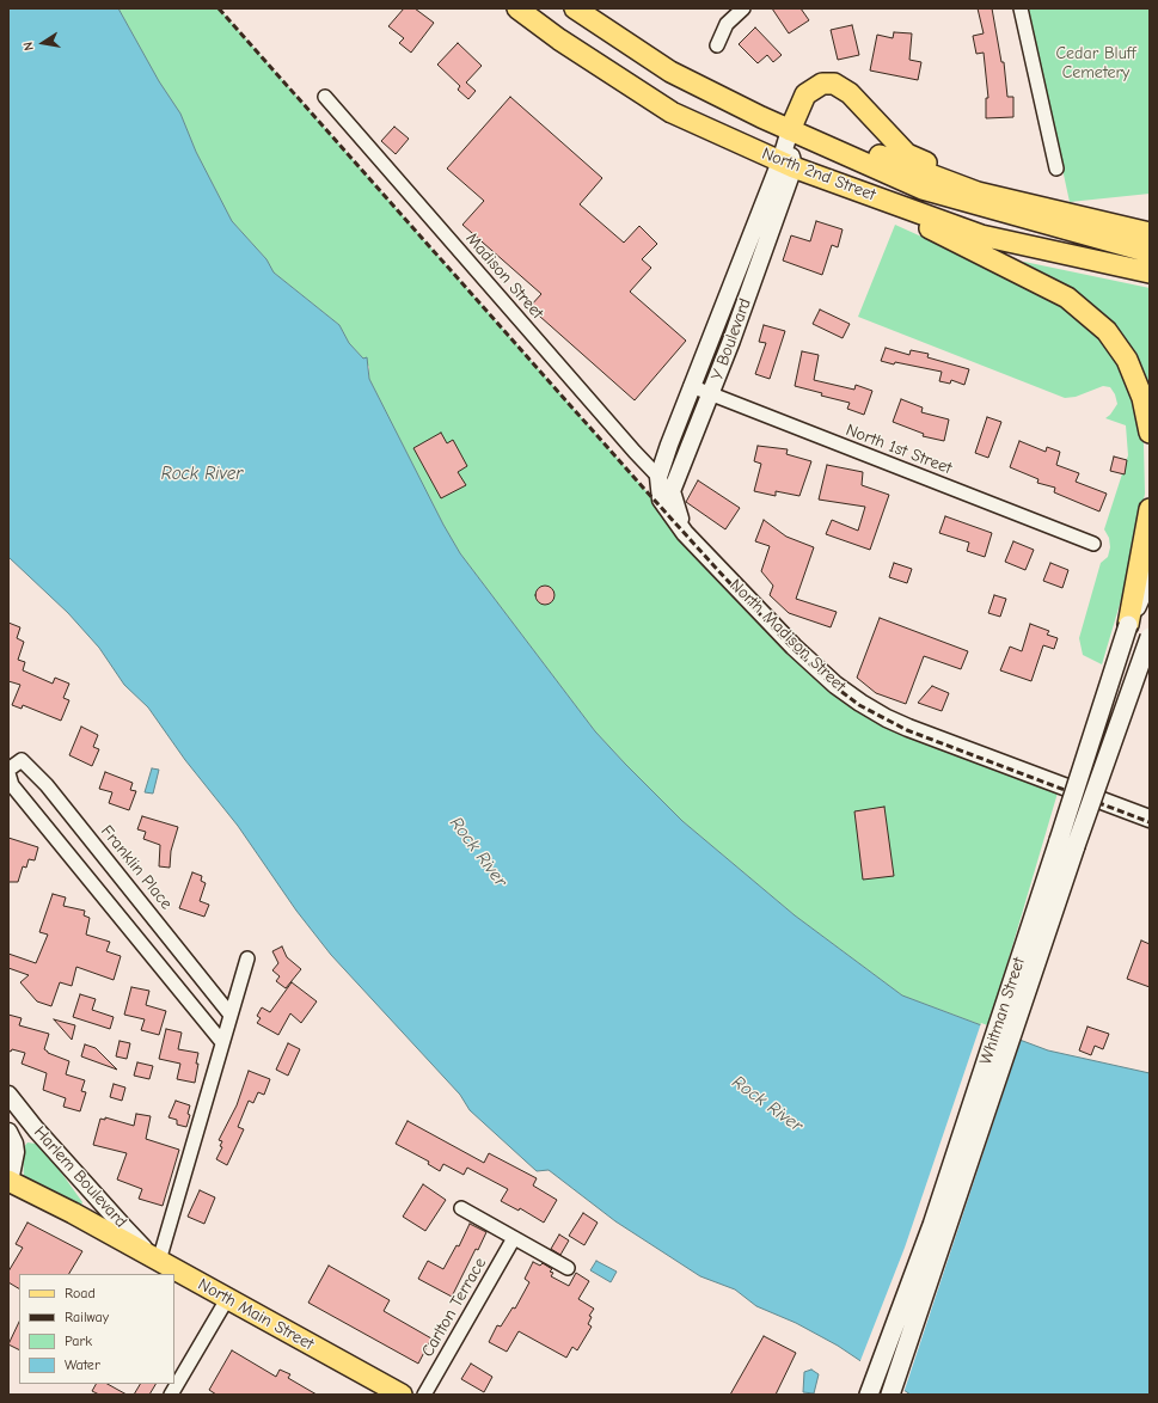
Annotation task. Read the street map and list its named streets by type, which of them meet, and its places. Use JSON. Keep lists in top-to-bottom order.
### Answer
{
  "streets": {
    "main road": ["North 2nd Street", "Whitman Street", "North Main Street"],
    "street": [
      "Madison Street",
      "Y Boulevard",
      "North 1st Street",
      "North Madison Street",
      "Franklin Place",
      "Harlem Boulevard",
      "Carlton Terrace"
    ]
  },
  "crossings": [
    ["North 2nd Street", "Y Boulevard"],
    ["Madison Street", "Y Boulevard"],
    ["Madison Street", "North Madison Street"],
    ["Y Boulevard", "North 1st Street"],
    ["Y Boulevard", "North Madison Street"],
    ["Harlem Boulevard", "North Main Street"]
  ],
  "water": ["Rock River"],
  "parks": ["Cedar Bluff Cemetery"],
  "legend": [
    "Road",
    "Railway",
    "Park",
    "Water"
  ],
  "north": "left"
}
